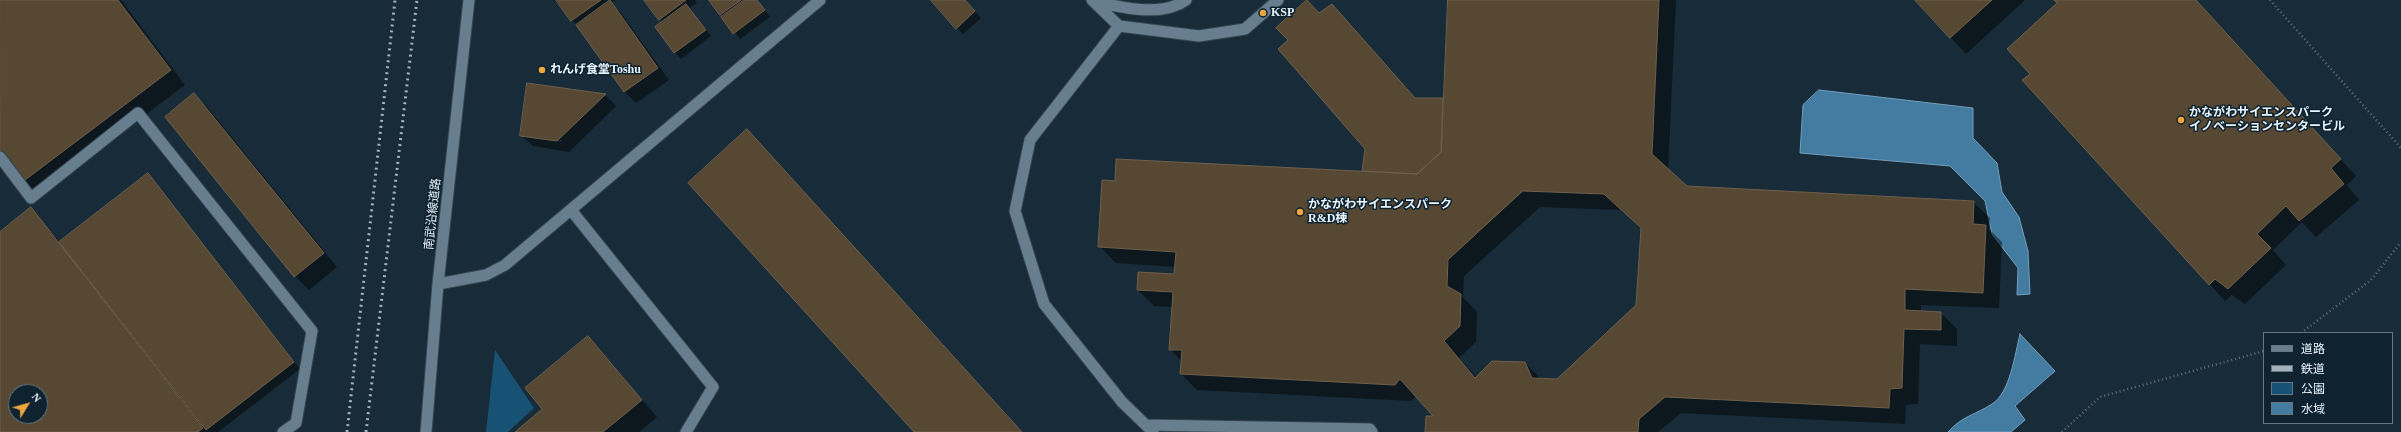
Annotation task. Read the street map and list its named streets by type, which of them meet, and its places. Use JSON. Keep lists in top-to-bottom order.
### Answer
{
  "streets": {
    "street": ["南武沿線道路"]
  },
  "places": [
    "KSP",
    "れんげ食堂Toshu",
    "かながわサイエンスパーク イノベーションセンタービル",
    "かながわサイエンスパーク R&D棟"
  ],
  "legend": [
    "道路",
    "鉄道",
    "公園",
    "水域"
  ],
  "north": "top right"
}
